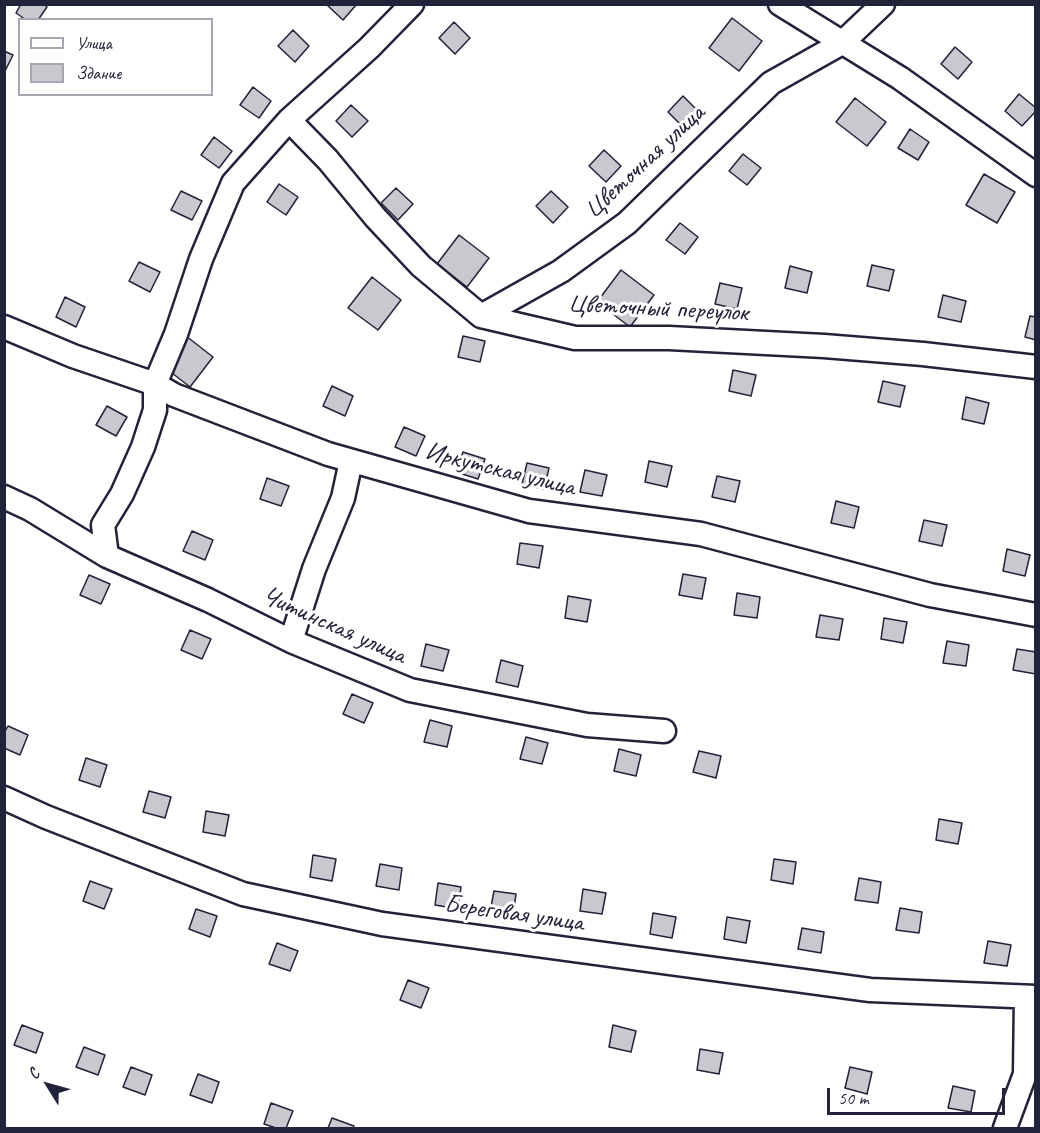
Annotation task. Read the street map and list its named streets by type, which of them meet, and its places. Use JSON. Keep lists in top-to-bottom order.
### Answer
{
  "streets": {
    "street": [
      "Цветочная улица",
      "Цветочный переулок",
      "Иркутская улица",
      "Читинская улица",
      "Береговая улица"
    ]
  },
  "crossings": [
    ["Цветочная улица", "Цветочный переулок"]
  ],
  "legend": ["Улица", "Здание"],
  "scale_bar": "50 m",
  "north": "top left"
}
